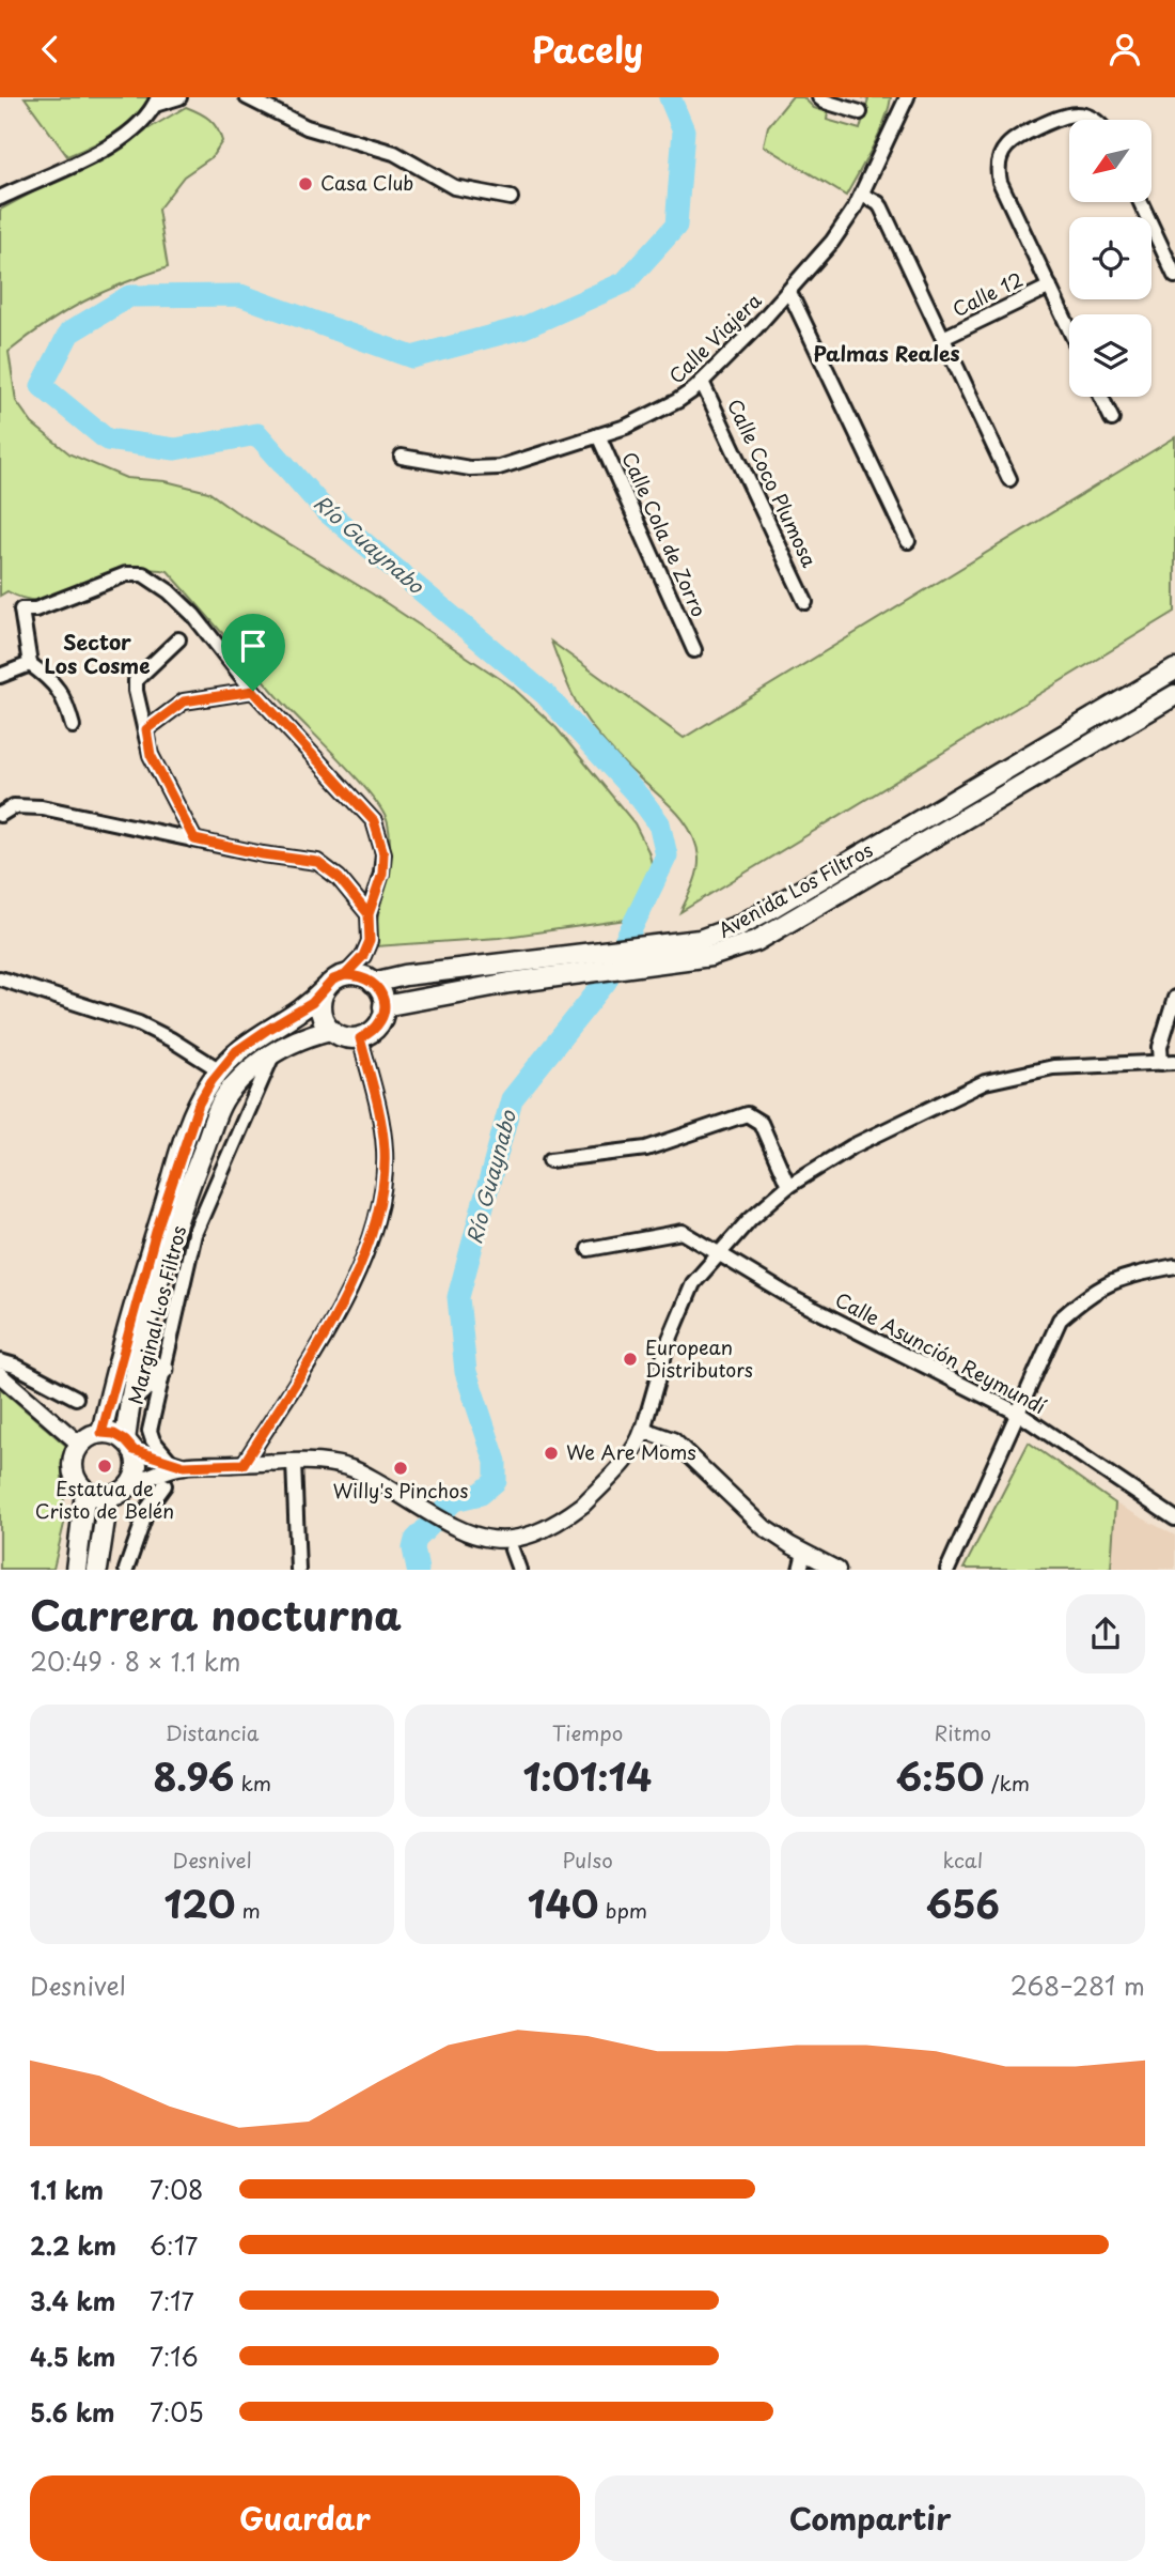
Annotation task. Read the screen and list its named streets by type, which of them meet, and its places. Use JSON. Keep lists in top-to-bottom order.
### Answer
{
  "streets": {
    "main road": ["Avenida Los Filtros"],
    "street": [
      "Calle 12",
      "Calle Viajera",
      "Calle Coco Plumosa",
      "Calle Cola de Zorro",
      "Marginal Los Filtros",
      "Calle Asunción Reymundí"
    ]
  },
  "crossings": [
    ["Calle Viajera", "Calle Coco Plumosa"],
    ["Calle Viajera", "Calle Cola de Zorro"]
  ],
  "districts": ["Palmas Reales", "Sector Los Cosme"],
  "water": ["Río Guaynabo"],
  "places": [
    "Casa Club",
    "European Distributors",
    "We Are Moms",
    "Estatua de Cristo de Belén",
    "Willy's Pinchos"
  ],
  "north": "bottom left",
  "page": {
    "header": "Pacely",
    "heading": ["Carrera nocturna", "20:49 · 8 × 1.1 km"],
    "stats": [
      ["Distancia", "8.96 km"],
      ["Tiempo", "1:01:14"],
      ["Ritmo", "6:50 /km"],
      ["Desnivel", "120 m"],
      ["Pulso", "140 bpm"],
      ["kcal", "656"]
    ],
    "chart": ["Desnivel", "268–281 m"],
    "list": [
      {
        "name": "1.1 km",
        "note": "7:08"
      },
      {
        "name": "2.2 km",
        "note": "6:17"
      },
      {
        "name": "3.4 km",
        "note": "7:17"
      },
      {
        "name": "4.5 km",
        "note": "7:16"
      },
      {
        "name": "5.6 km",
        "note": "7:05"
      }
    ],
    "buttons": ["Guardar", "Compartir"]
  }
}
